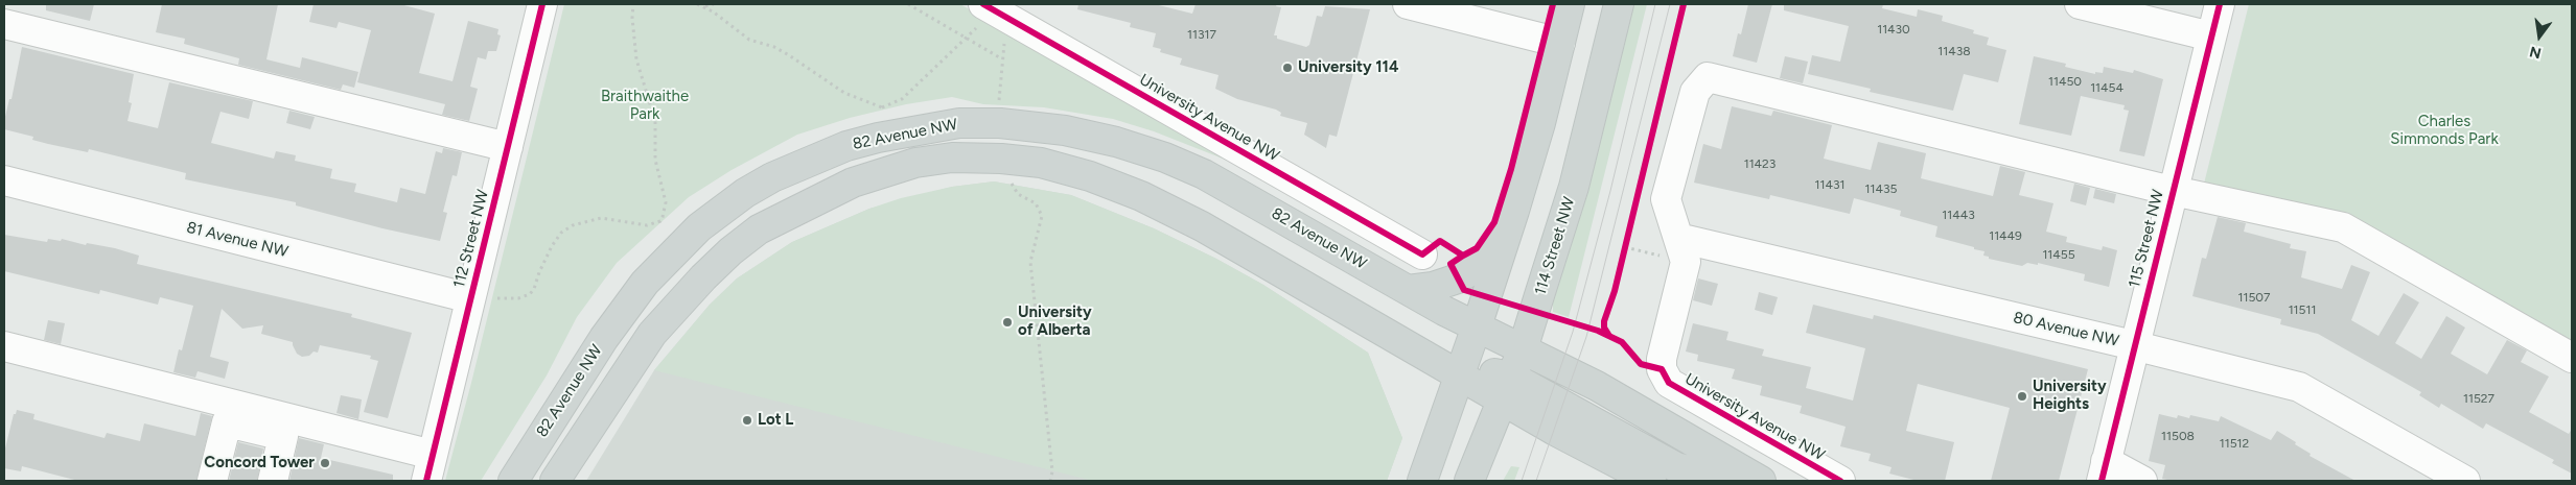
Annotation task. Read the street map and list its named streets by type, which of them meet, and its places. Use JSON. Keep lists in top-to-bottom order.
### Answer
{
  "streets": {
    "main road": ["82 Avenue NW", "114 Street NW"],
    "street": [
      "University Avenue NW",
      "112 Street NW",
      "115 Street NW",
      "81 Avenue NW",
      "80 Avenue NW"
    ]
  },
  "crossings": [
    ["University Avenue NW", "80 Avenue NW"],
    ["82 Avenue NW", "114 Street NW"],
    ["112 Street NW", "81 Avenue NW"],
    ["115 Street NW", "80 Avenue NW"]
  ],
  "parks": ["Braithwaithe Park", "Charles Simmonds Park"],
  "places": [
    "University 114",
    "University of Alberta",
    "University Heights",
    "Lot L",
    "Concord Tower"
  ],
  "house_numbers": [
    "11430",
    "11317",
    "11438",
    "11450",
    "11454",
    "11423",
    "11431",
    "11435",
    "11443",
    "11449",
    "11455",
    "11507",
    "11511",
    "11527",
    "11508",
    "11512"
  ],
  "north": "bottom"
}
